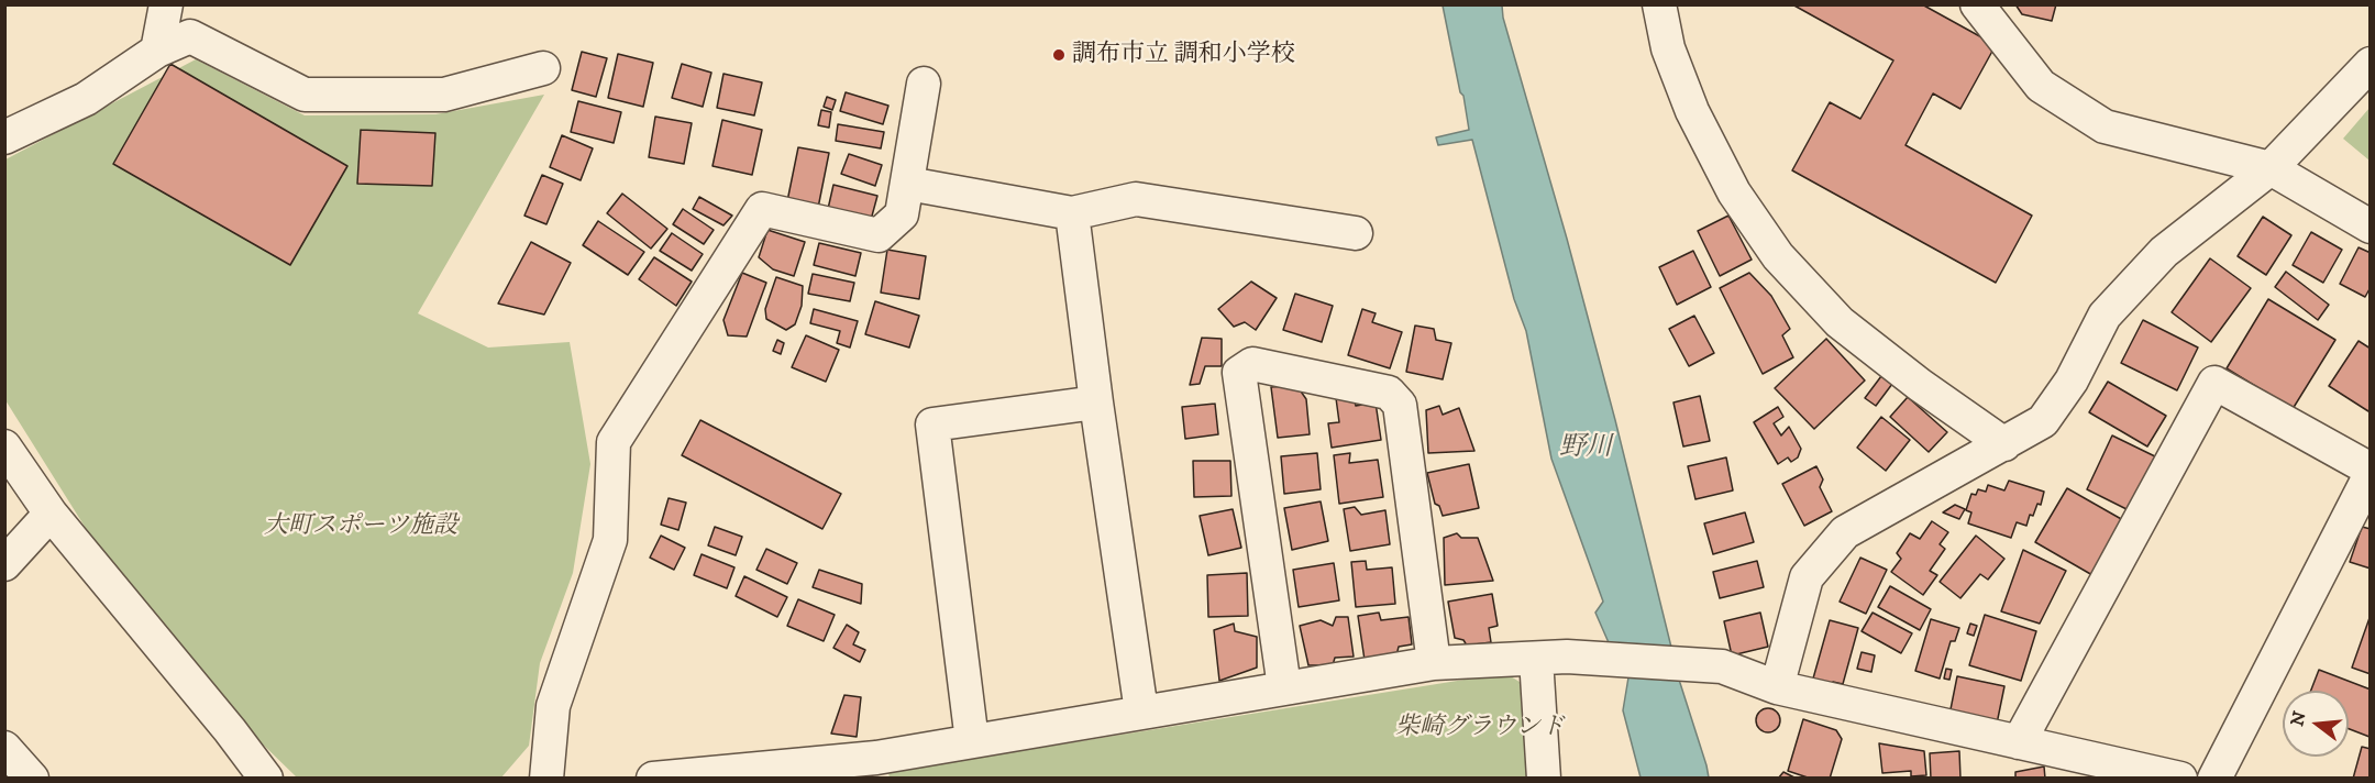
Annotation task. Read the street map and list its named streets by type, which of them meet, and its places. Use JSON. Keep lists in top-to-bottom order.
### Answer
{
  "water": ["野川"],
  "parks": ["大町スポーツ施設", "柴崎グラウンド"],
  "places": ["調布市立 調和小学校"],
  "north": "left"
}
